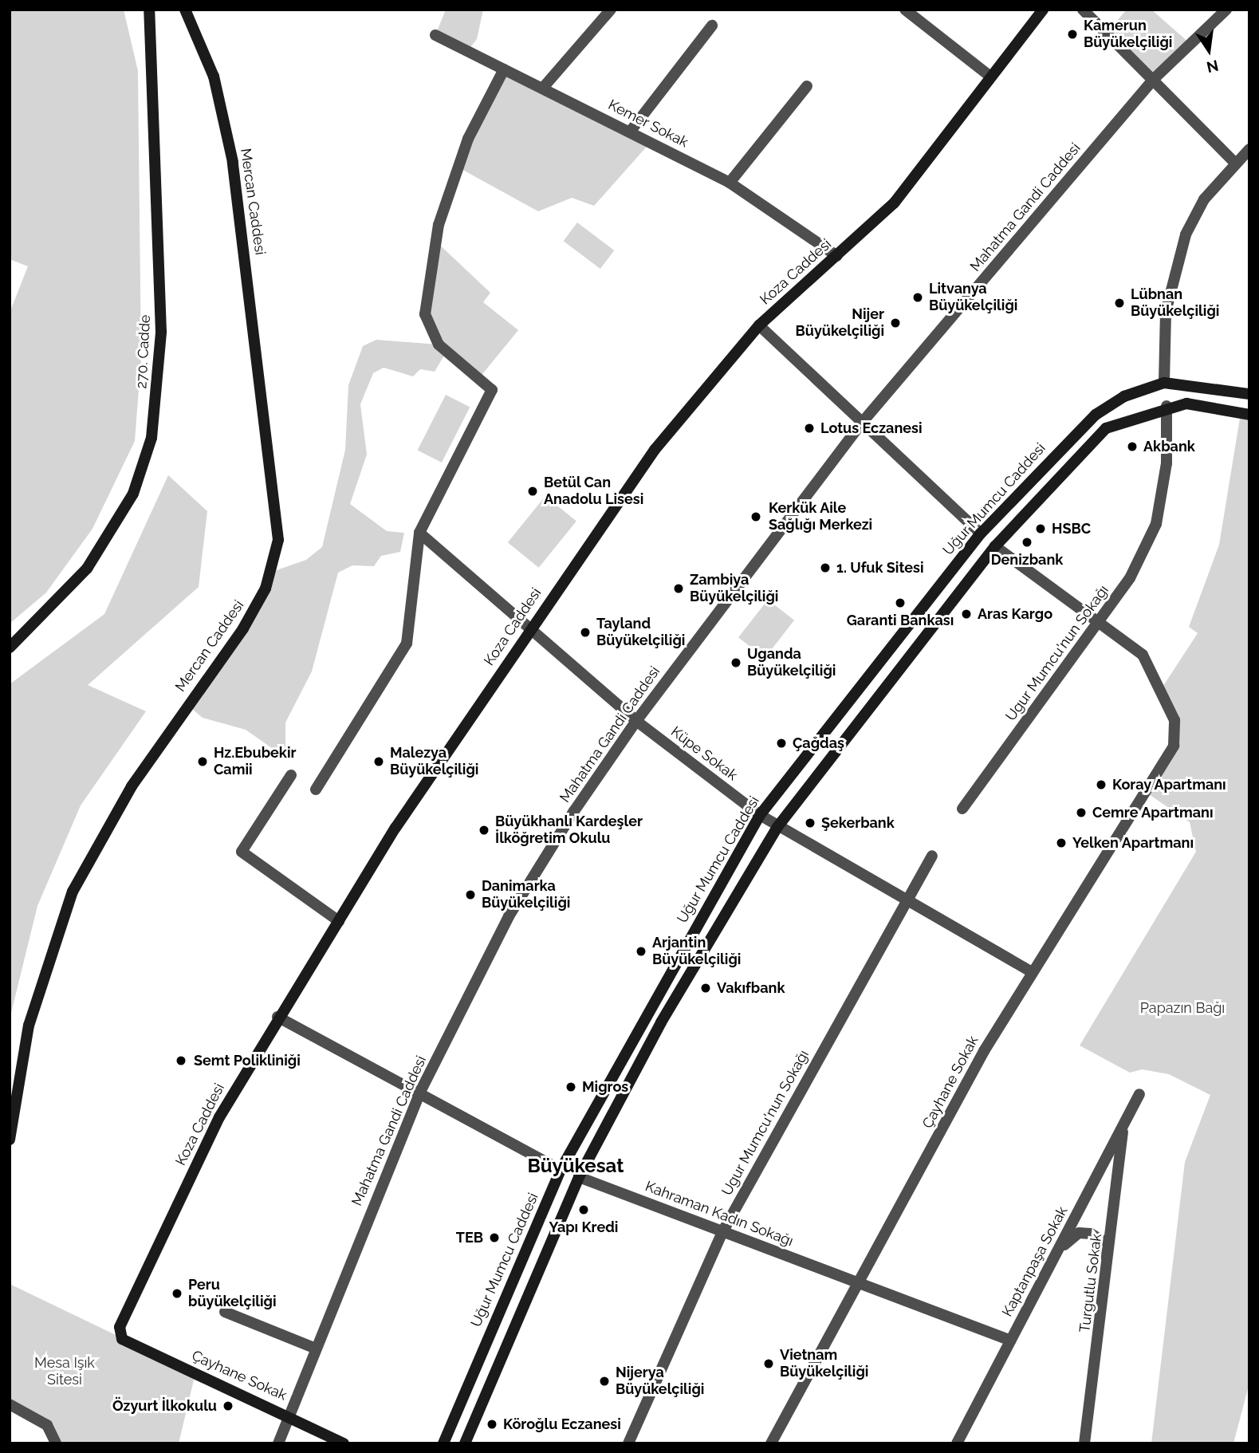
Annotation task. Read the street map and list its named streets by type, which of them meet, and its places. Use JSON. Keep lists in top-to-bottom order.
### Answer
{
  "streets": {
    "main road": [
      "Mercan Caddesi",
      "Koza Caddesi",
      "270. Cadde",
      "Uğur Mumcu Caddesi",
      "Çayhane Sokak",
      "Kahraman Kadın Sokağı"
    ],
    "street": [
      "Kemer Sokak",
      "Mahatma Gandi Caddesi",
      "Ugur Mumcu'nun Sokağı",
      "Küpe Sokak",
      "Kaptanpaşa Sokak",
      "Turgutlu Sokak"
    ]
  },
  "crossings": [
    ["Kemer Sokak", "Koza Caddesi"],
    ["Mahatma Gandi Caddesi", "Küpe Sokak"],
    ["Mahatma Gandi Caddesi", "Çayhane Sokak"],
    ["Mahatma Gandi Caddesi", "Kahraman Kadın Sokağı"],
    ["Koza Caddesi", "Küpe Sokak"],
    ["Koza Caddesi", "Çayhane Sokak"],
    ["Koza Caddesi", "Kahraman Kadın Sokağı"],
    ["Uğur Mumcu Caddesi", "Küpe Sokak"],
    ["Uğur Mumcu Caddesi", "Kahraman Kadın Sokağı"],
    ["Ugur Mumcu'nun Sokağı", "Küpe Sokak"],
    ["Ugur Mumcu'nun Sokağı", "Çayhane Sokak"],
    ["Ugur Mumcu'nun Sokağı", "Kahraman Kadın Sokağı"],
    ["Küpe Sokak", "Çayhane Sokak"],
    ["Çayhane Sokak", "Kahraman Kadın Sokağı"],
    ["Kahraman Kadın Sokağı", "Kaptanpaşa Sokak"],
    ["Kaptanpaşa Sokak", "Turgutlu Sokak"]
  ],
  "districts": ["Büyükesat"],
  "parks": ["Papazın Bağı", "Mesa Işık Sitesi"],
  "places": [
    "Kamerun Büyükelçiliği",
    "Litvanya Büyükelçiliği",
    "Lübnan Büyükelçiliği",
    "Nijer Büyükelçiliği",
    "Lotus Eczanesi",
    "Akbank",
    "Betül Can Anadolu Lisesi",
    "Kerkük Aile Sağlığı Merkezi",
    "HSBC",
    "Denizbank",
    "1. Ufuk Sitesi",
    "Zambiya Büyükelçiliği",
    "Garanti Bankası",
    "Aras Kargo",
    "Tayland Büyükelçiliği",
    "Uganda Büyükelçiliği",
    "Çağdaş",
    "Hz.Ebubekir Camii",
    "Malezya Büyükelçiliği",
    "Koray Apartmanı",
    "Cemre Apartmanı",
    "Şekerbank",
    "Büyükhanlı Kardeşler İlköğretim Okulu",
    "Yelken Apartmanı",
    "Danimarka Büyükelçiliği",
    "Arjantin Büyükelçiliği",
    "Vakıfbank",
    "Semt Polikliniği",
    "Migros",
    "Yapı Kredi",
    "TEB",
    "Peru büyükelçiliği",
    "Vietnam Büyükelçiliği",
    "Nijerya Büyükelçiliği",
    "Özyurt İlkokulu",
    "Köroğlu Eczanesi"
  ],
  "north": "bottom"
}
